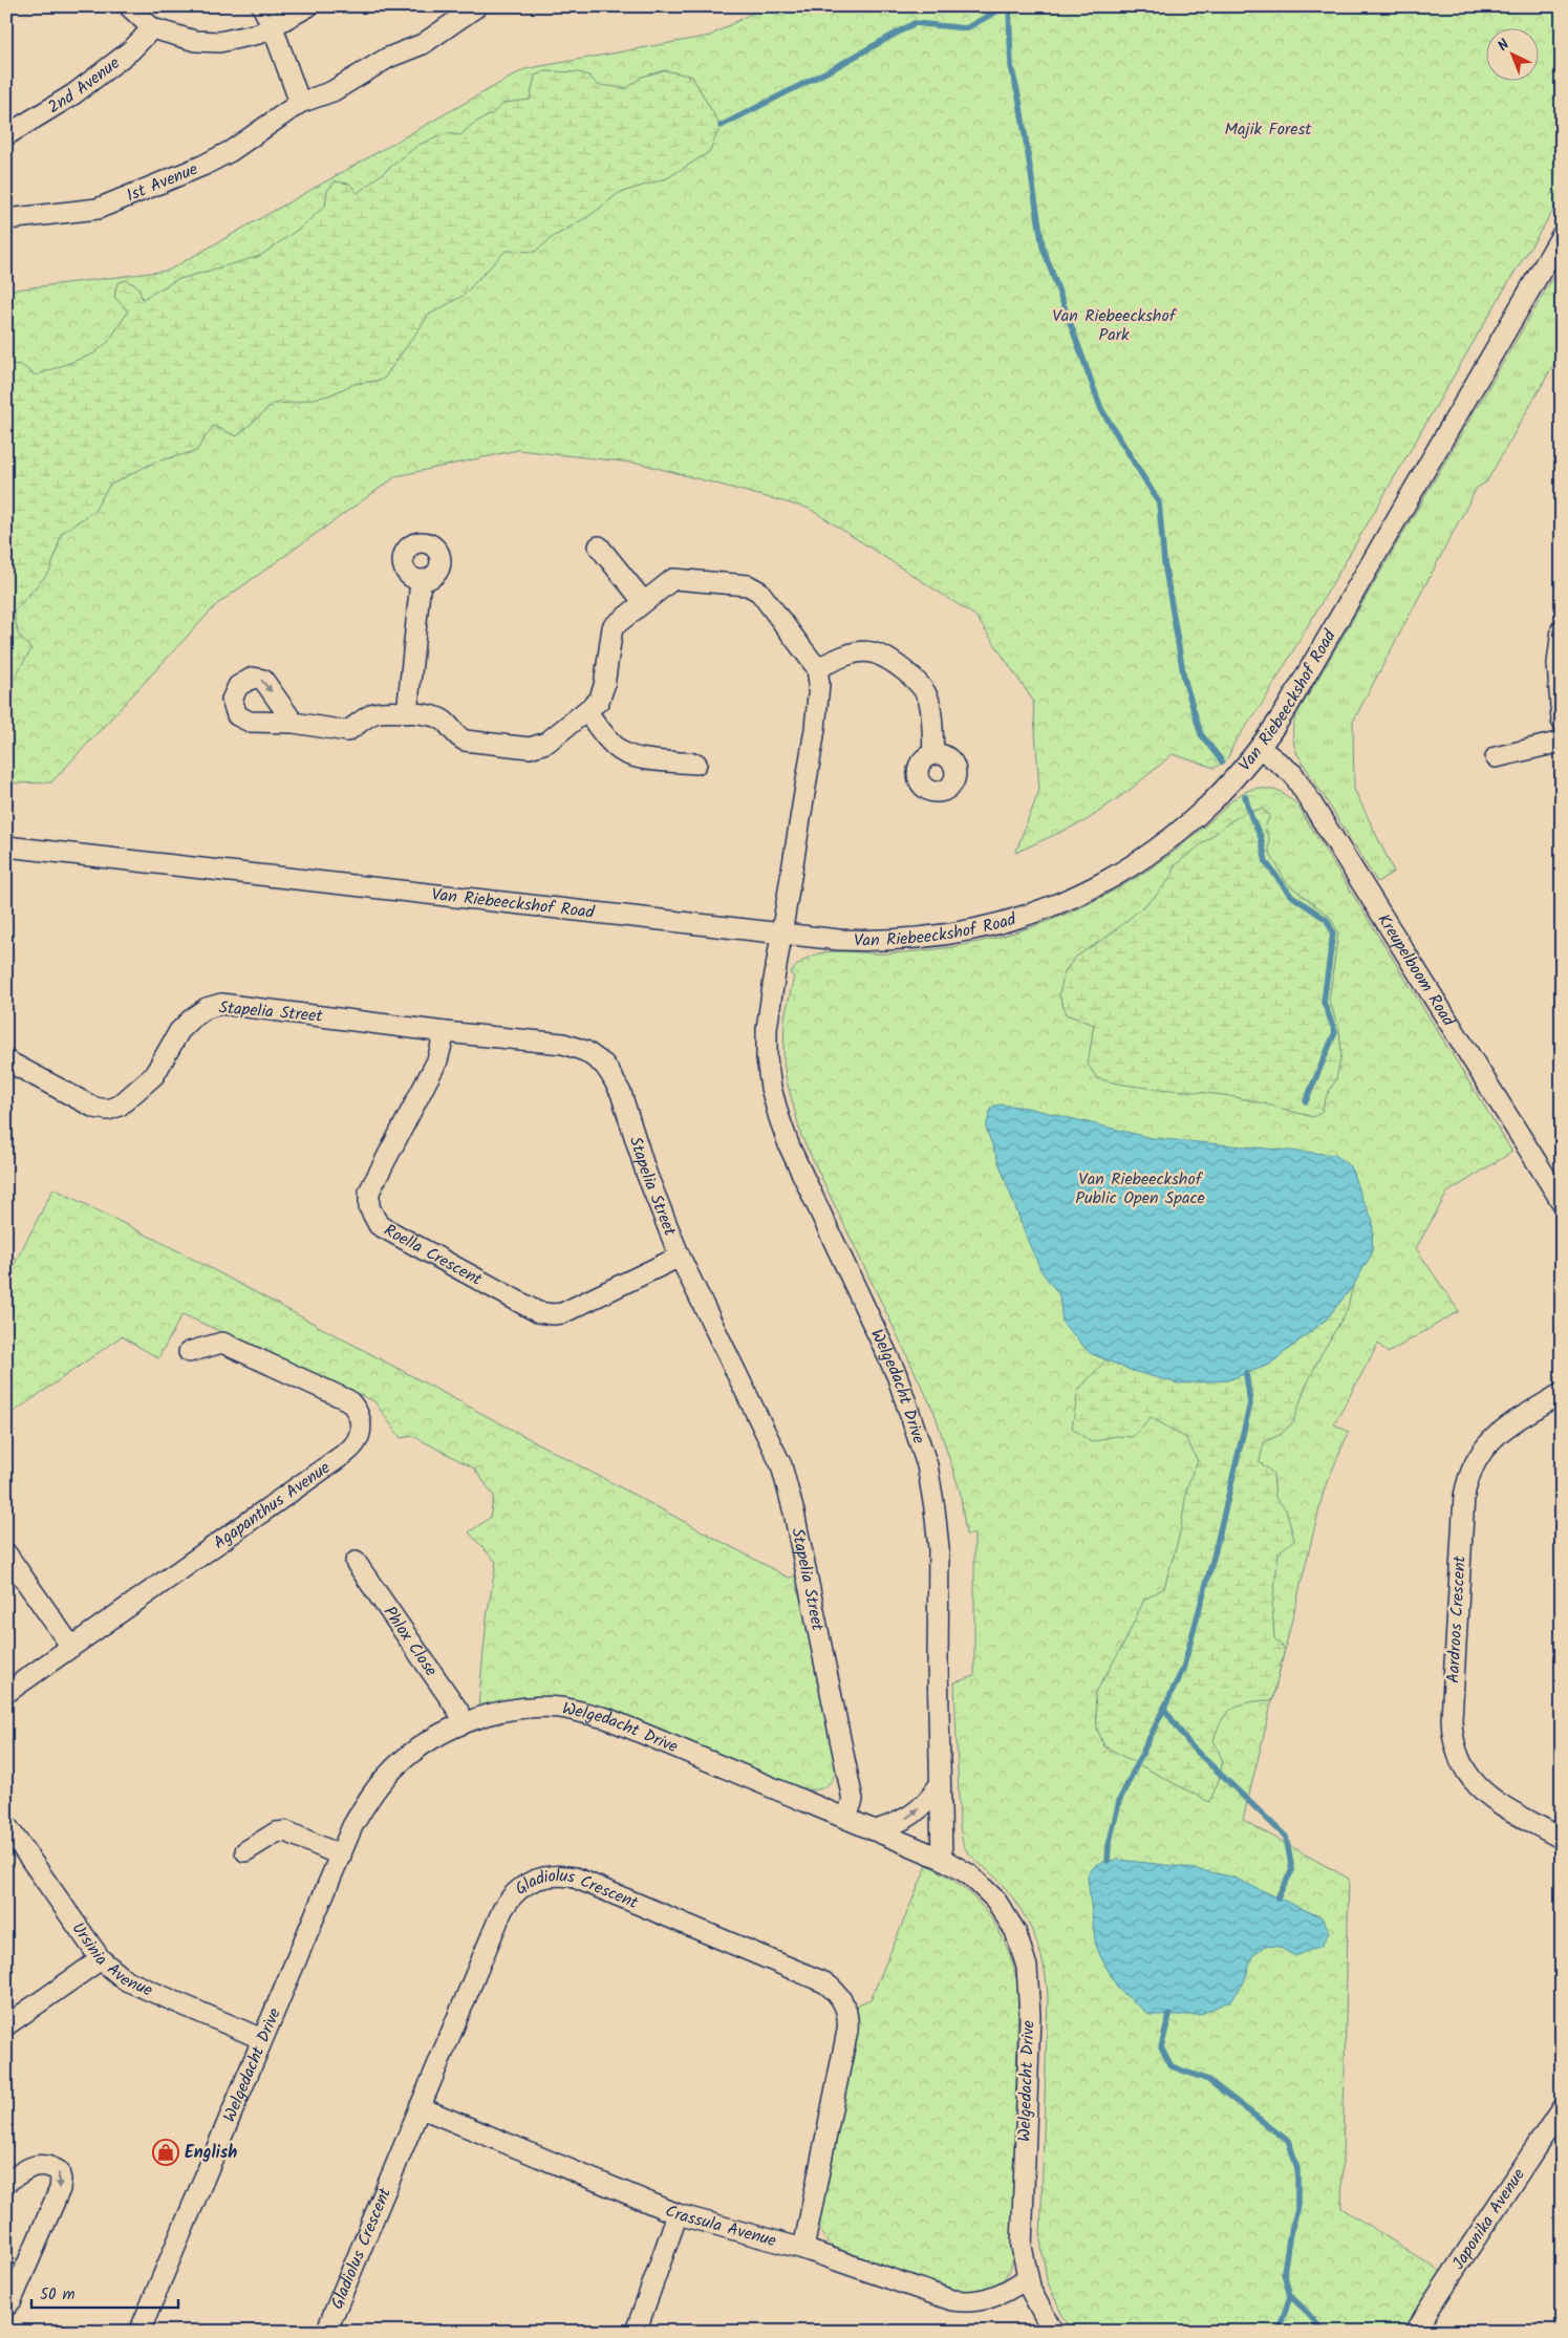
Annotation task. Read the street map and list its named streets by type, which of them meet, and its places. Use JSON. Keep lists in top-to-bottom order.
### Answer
{
  "streets": {
    "street": [
      "2nd Avenue",
      "1st Avenue",
      "Van Riebeeckshof Road",
      "Kreupelboom Road",
      "Stapelia Street",
      "Roella Crescent",
      "Welgedacht Drive",
      "Agapanthus Avenue",
      "Aardroos Crescent",
      "Phlox Close",
      "Gladiolus Crescent",
      "Ursinia Avenue",
      "Japonika Avenue",
      "Crassula Avenue"
    ]
  },
  "crossings": [
    ["Van Riebeeckshof Road", "Kreupelboom Road"],
    ["Van Riebeeckshof Road", "Welgedacht Drive"],
    ["Stapelia Street", "Roella Crescent"],
    ["Stapelia Street", "Welgedacht Drive"],
    ["Welgedacht Drive", "Phlox Close"],
    ["Welgedacht Drive", "Ursinia Avenue"],
    ["Welgedacht Drive", "Crassula Avenue"],
    ["Gladiolus Crescent", "Crassula Avenue"]
  ],
  "parks": ["Majik Forest", "Van Riebeeckshof Park", "Van Riebeeckshof Public Open Space"],
  "places": {
    "shop": ["English"]
  },
  "scale_bar": "50 m",
  "north": "top left"
}
